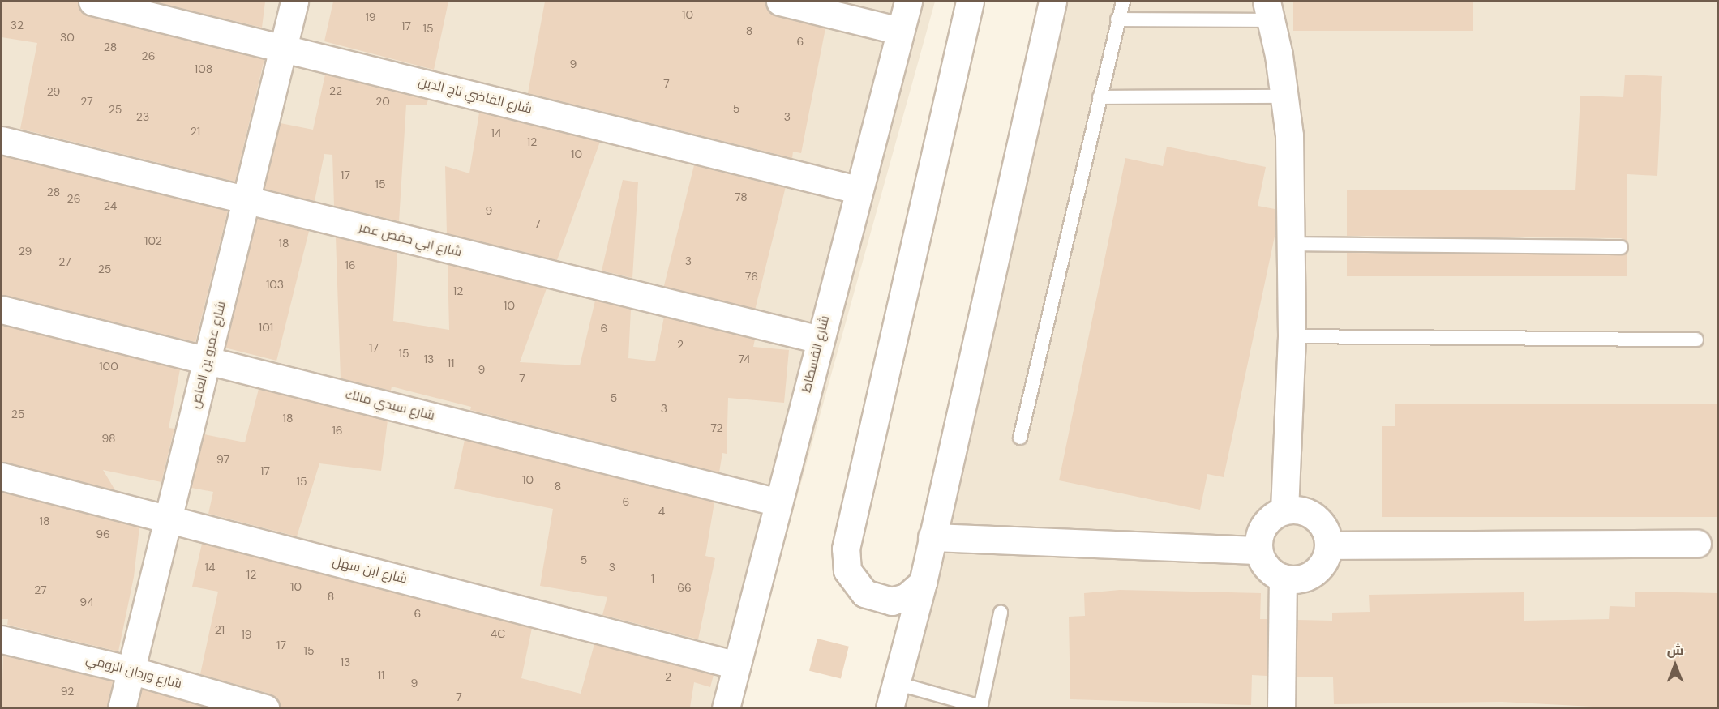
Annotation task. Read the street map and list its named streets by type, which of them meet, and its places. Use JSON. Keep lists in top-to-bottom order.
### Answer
{
  "streets": {
    "street": [
      "شارع القاضي تاج الدين",
      "شارع ابي حفص عمر",
      "شارع الفسطاط",
      "شارع عمرو بن العاص",
      "شارع سيدي مالك",
      "شارع ابن سهل",
      "شارع وردان الرومي"
    ]
  },
  "crossings": [
    ["شارع القاضي تاج الدين", "شارع الفسطاط"],
    ["شارع القاضي تاج الدين", "شارع عمرو بن العاص"],
    ["شارع ابي حفص عمر", "شارع الفسطاط"],
    ["شارع ابي حفص عمر", "شارع عمرو بن العاص"],
    ["شارع الفسطاط", "شارع سيدي مالك"],
    ["شارع الفسطاط", "شارع ابن سهل"],
    ["شارع عمرو بن العاص", "شارع سيدي مالك"],
    ["شارع عمرو بن العاص", "شارع ابن سهل"],
    ["شارع عمرو بن العاص", "شارع وردان الرومي"]
  ],
  "house_numbers": [
    "10",
    "19",
    "32",
    "17",
    "15",
    "8",
    "30",
    "6",
    "28",
    "26",
    "9",
    "108",
    "7",
    "22",
    "29",
    "27",
    "20",
    "5",
    "25",
    "23",
    "3",
    "21",
    "14",
    "12",
    "10",
    "17",
    "15",
    "28",
    "78",
    "26",
    "24",
    "9",
    "7",
    "102",
    "18",
    "29",
    "3",
    "27",
    "16",
    "25",
    "76",
    "103",
    "12",
    "10",
    "101",
    "6",
    "2",
    "17",
    "15",
    "13",
    "74",
    "11",
    "100",
    "9",
    "7",
    "5",
    "3",
    "25",
    "18",
    "72",
    "16",
    "98",
    "97",
    "17",
    "10",
    "15",
    "8",
    "6",
    "4",
    "18",
    "96",
    "5",
    "14",
    "3",
    "12",
    "1",
    "10",
    "66",
    "27",
    "8",
    "94",
    "6",
    "21",
    "4C",
    "19",
    "17",
    "15",
    "13",
    "11",
    "2",
    "9",
    "92",
    "7"
  ],
  "north": "top"
}
